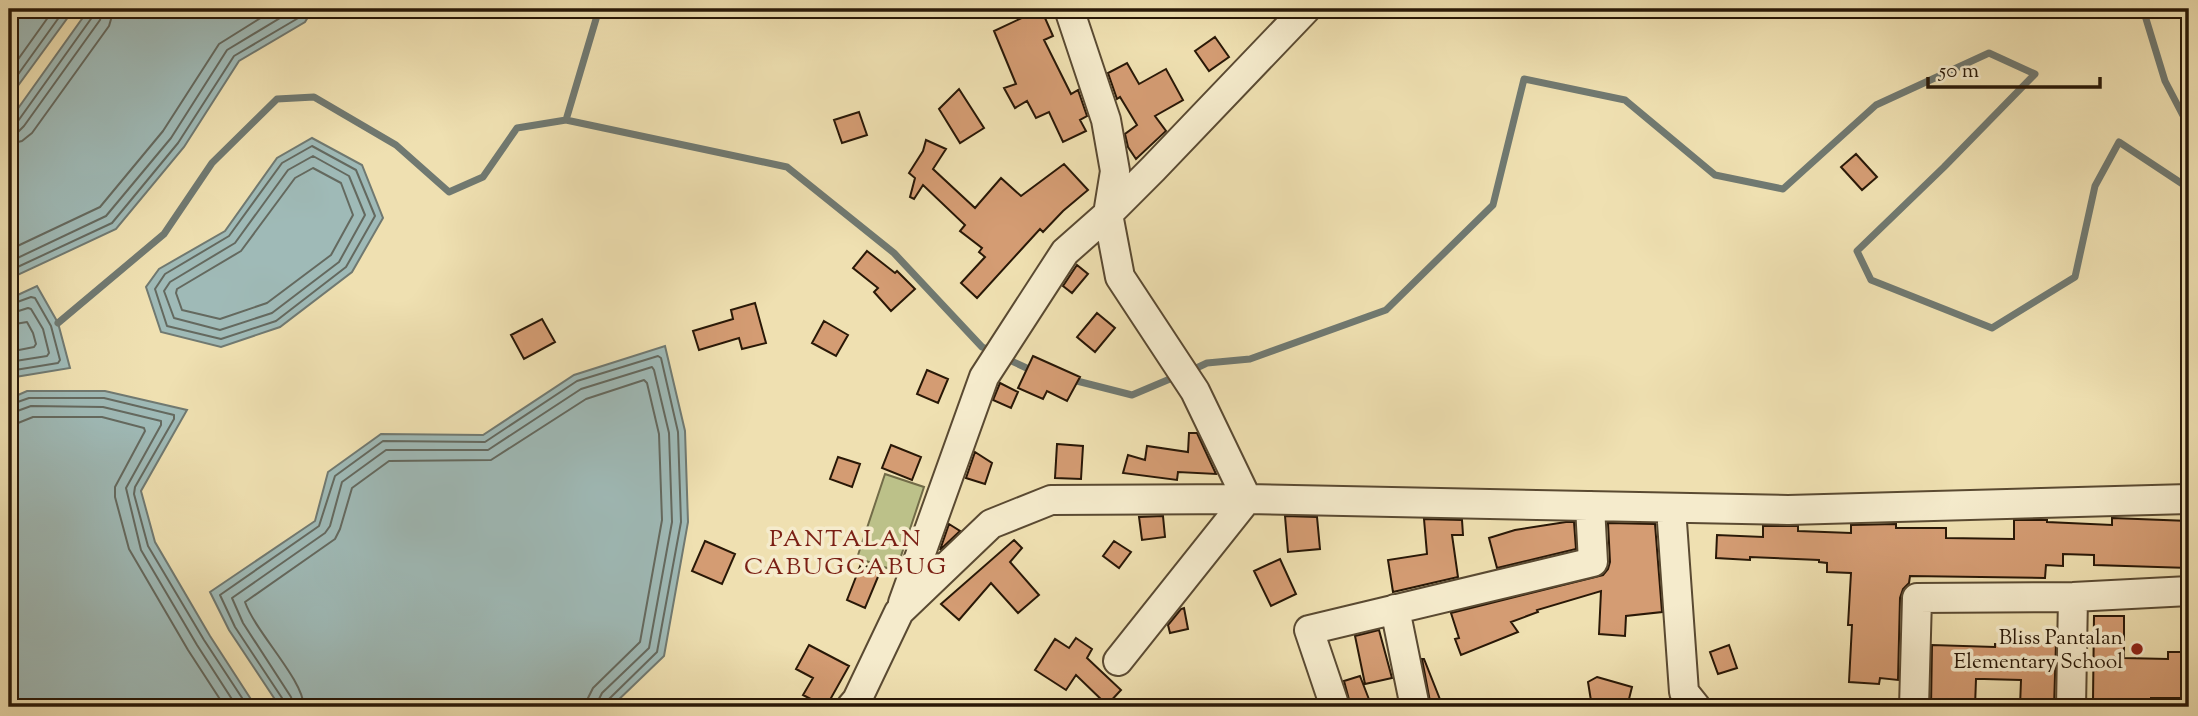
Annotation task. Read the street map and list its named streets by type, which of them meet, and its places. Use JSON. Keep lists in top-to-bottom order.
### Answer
{
  "districts": ["PANTALAN CABUGCABUG"],
  "places": ["Bliss Pantalan Elementary School"],
  "scale_bar": "50 m"
}
